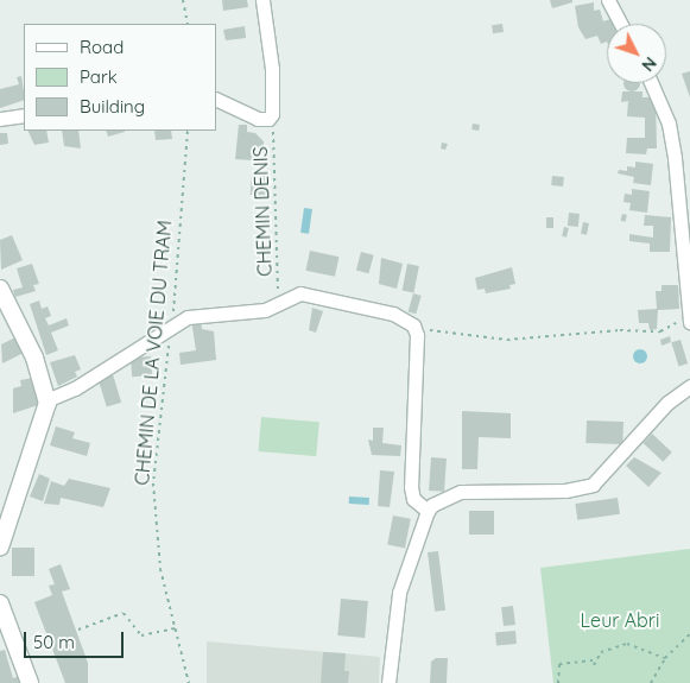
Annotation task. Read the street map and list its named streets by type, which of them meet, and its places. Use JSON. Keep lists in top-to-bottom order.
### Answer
{
  "streets": {
    "path": ["CHEMIN DENIS", "CHEMIN DE LA VOIE DU TRAM"]
  },
  "parks": ["Leur Abri"],
  "legend": ["Road", "Park", "Building"],
  "scale_bar": "50 m",
  "north": "bottom right"
}
